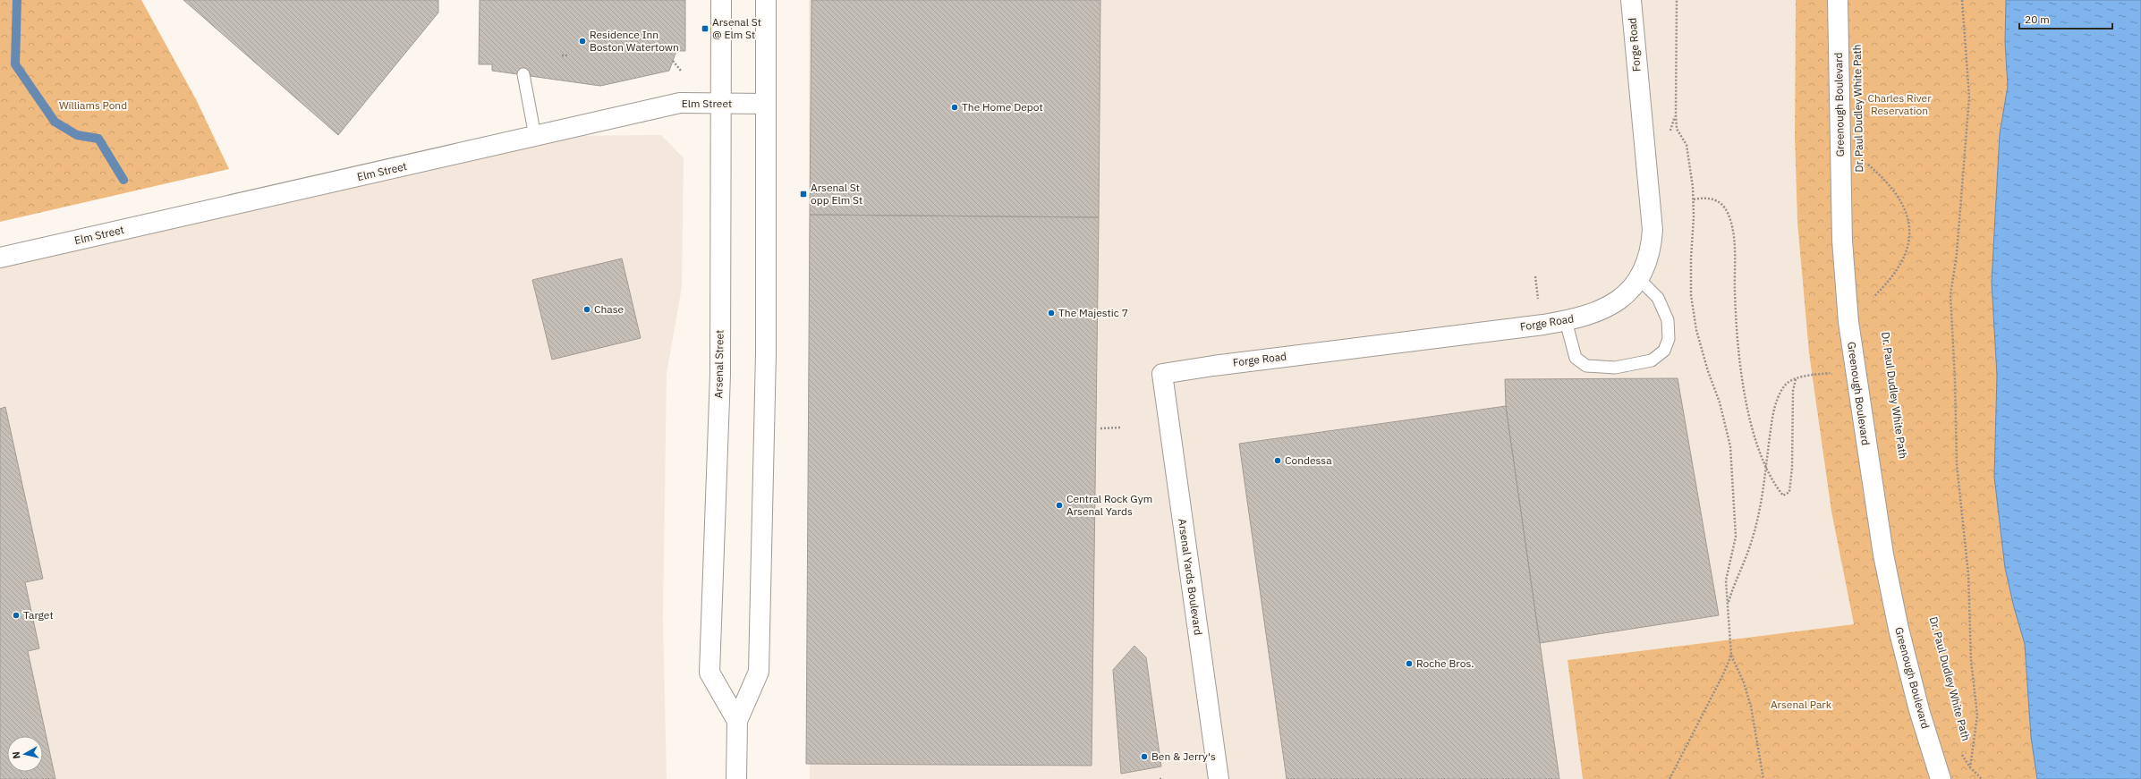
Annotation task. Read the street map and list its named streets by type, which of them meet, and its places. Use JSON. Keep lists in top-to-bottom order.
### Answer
{
  "streets": {
    "street": [
      "Forge Road",
      "Elm Street",
      "Greenough Boulevard",
      "Arsenal Street",
      "Arsenal Yards Boulevard"
    ],
    "path": ["Dr. Paul Dudley White Path"]
  },
  "crossings": [
    ["Forge Road", "Arsenal Yards Boulevard"],
    ["Elm Street", "Arsenal Street"]
  ],
  "parks": ["Charles River Reservation", "Williams Pond", "Arsenal Park"],
  "places": {
    "transit": ["Arsenal St @ Elm St", "Arsenal St opp Elm St"],
    "other": [
      "Residence Inn Boston Watertown",
      "The Home Depot",
      "Chase",
      "The Majestic 7",
      "Condessa",
      "Central Rock Gym Arsenal Yards",
      "Target",
      "Roche Bros.",
      "Ben & Jerry's"
    ]
  },
  "scale_bar": "20 m",
  "north": "left"
}
